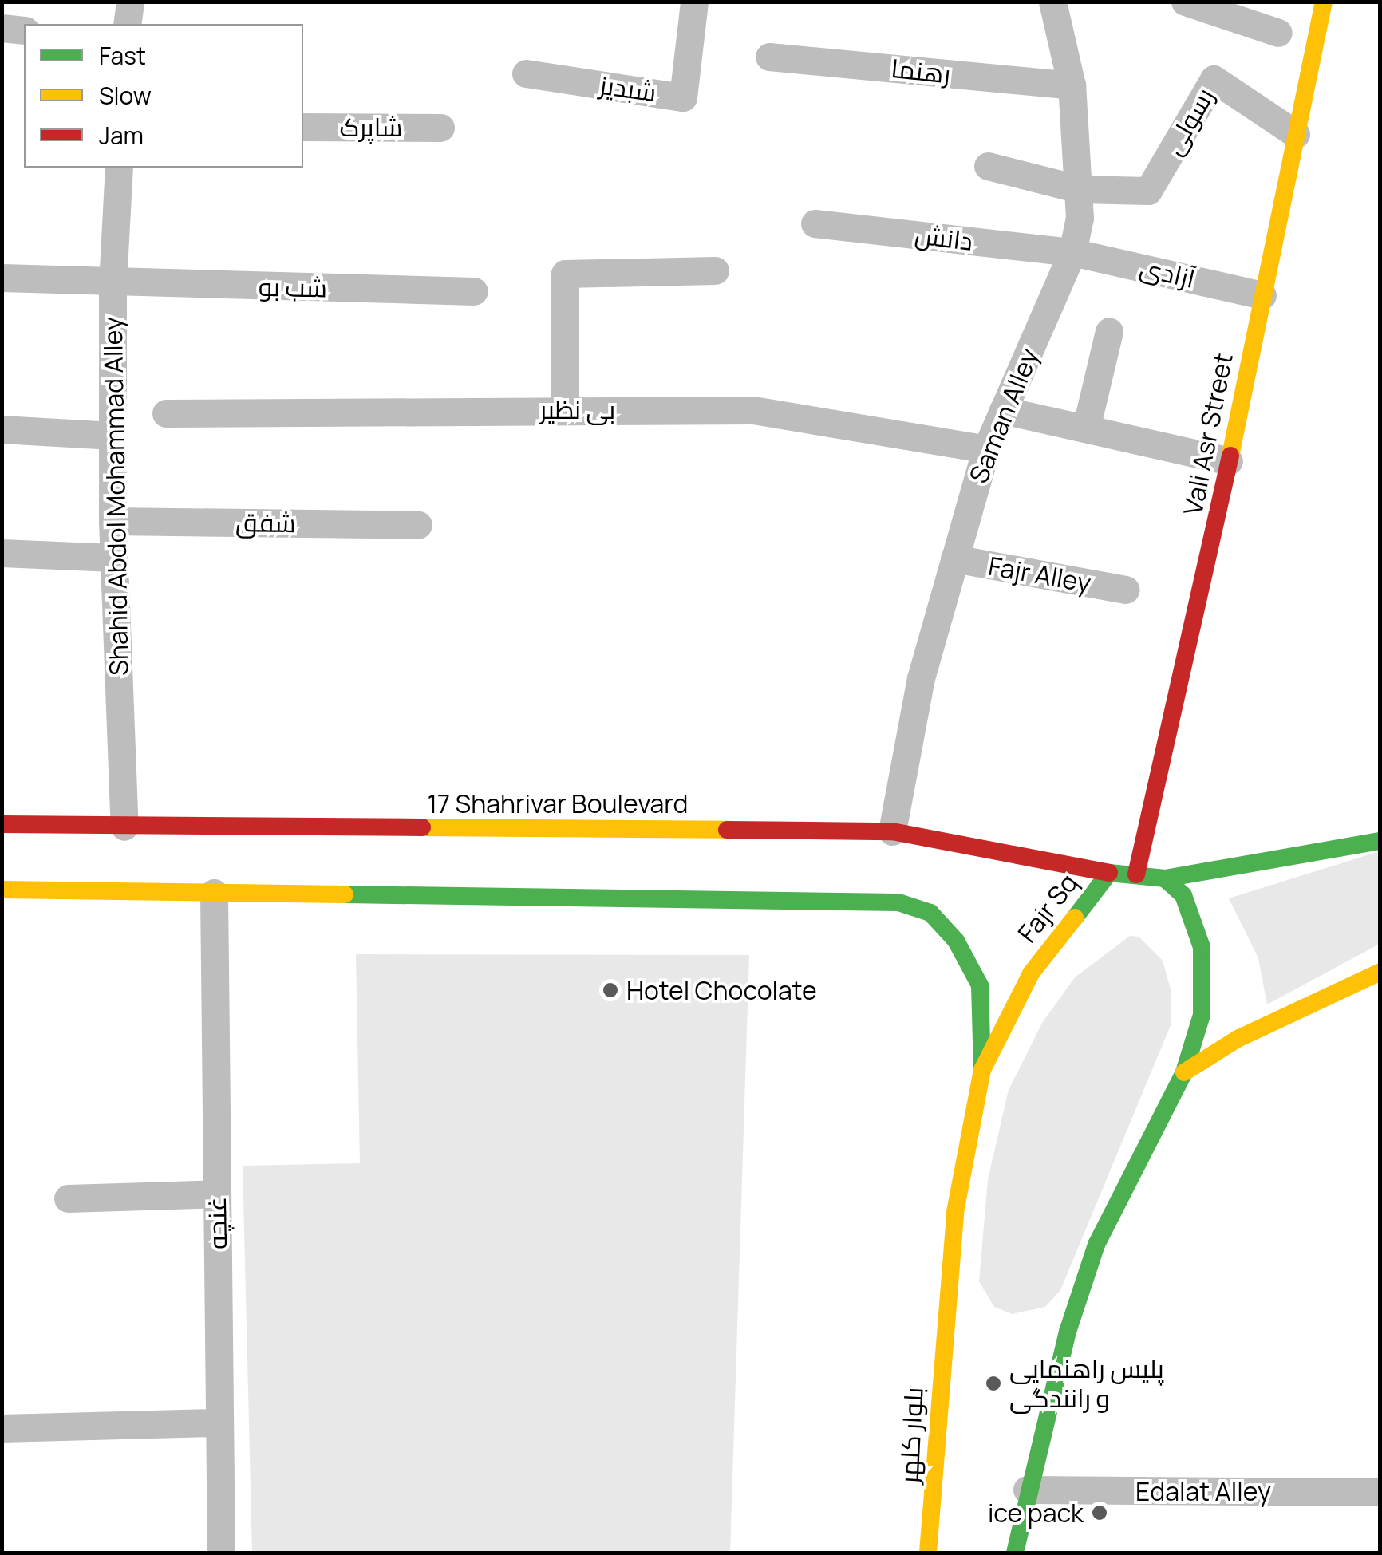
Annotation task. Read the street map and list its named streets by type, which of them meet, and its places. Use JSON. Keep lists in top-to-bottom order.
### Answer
{
  "streets": {
    "main road": [
      "Vali Asr Street",
      "17 Shahrivar Boulevard",
      "Fajr Sq",
      "بلوار کلهر"
    ],
    "street": [
      "رهنما",
      "شبدیز",
      "رسولی",
      "شاپرک",
      "دانش",
      "آزادی",
      "شب بو",
      "بی نظیر",
      "Saman Alley",
      "Shahid Abdol Mohammad Alley",
      "شفق",
      "Fajr Alley",
      "غنچه",
      "Edalat Alley"
    ]
  },
  "crossings": [
    ["رهنما", "Saman Alley"],
    ["رسولی", "Saman Alley"],
    ["رسولی", "Vali Asr Street"],
    ["دانش", "آزادی"],
    ["دانش", "Saman Alley"],
    ["آزادی", "Saman Alley"],
    ["آزادی", "Vali Asr Street"],
    ["شب بو", "Shahid Abdol Mohammad Alley"],
    ["بی نظیر", "Saman Alley"],
    ["Saman Alley", "Fajr Alley"],
    ["Saman Alley", "17 Shahrivar Boulevard"],
    ["Vali Asr Street", "Fajr Sq"],
    ["Shahid Abdol Mohammad Alley", "شفق"],
    ["Shahid Abdol Mohammad Alley", "17 Shahrivar Boulevard"],
    ["17 Shahrivar Boulevard", "Fajr Sq"],
    ["Fajr Sq", "بلوار کلهر"]
  ],
  "places": ["Hotel Chocolate", "پلیس راهنمایی و رانندگی", "ice pack"],
  "legend": ["Fast", "Slow", "Jam"]
}
